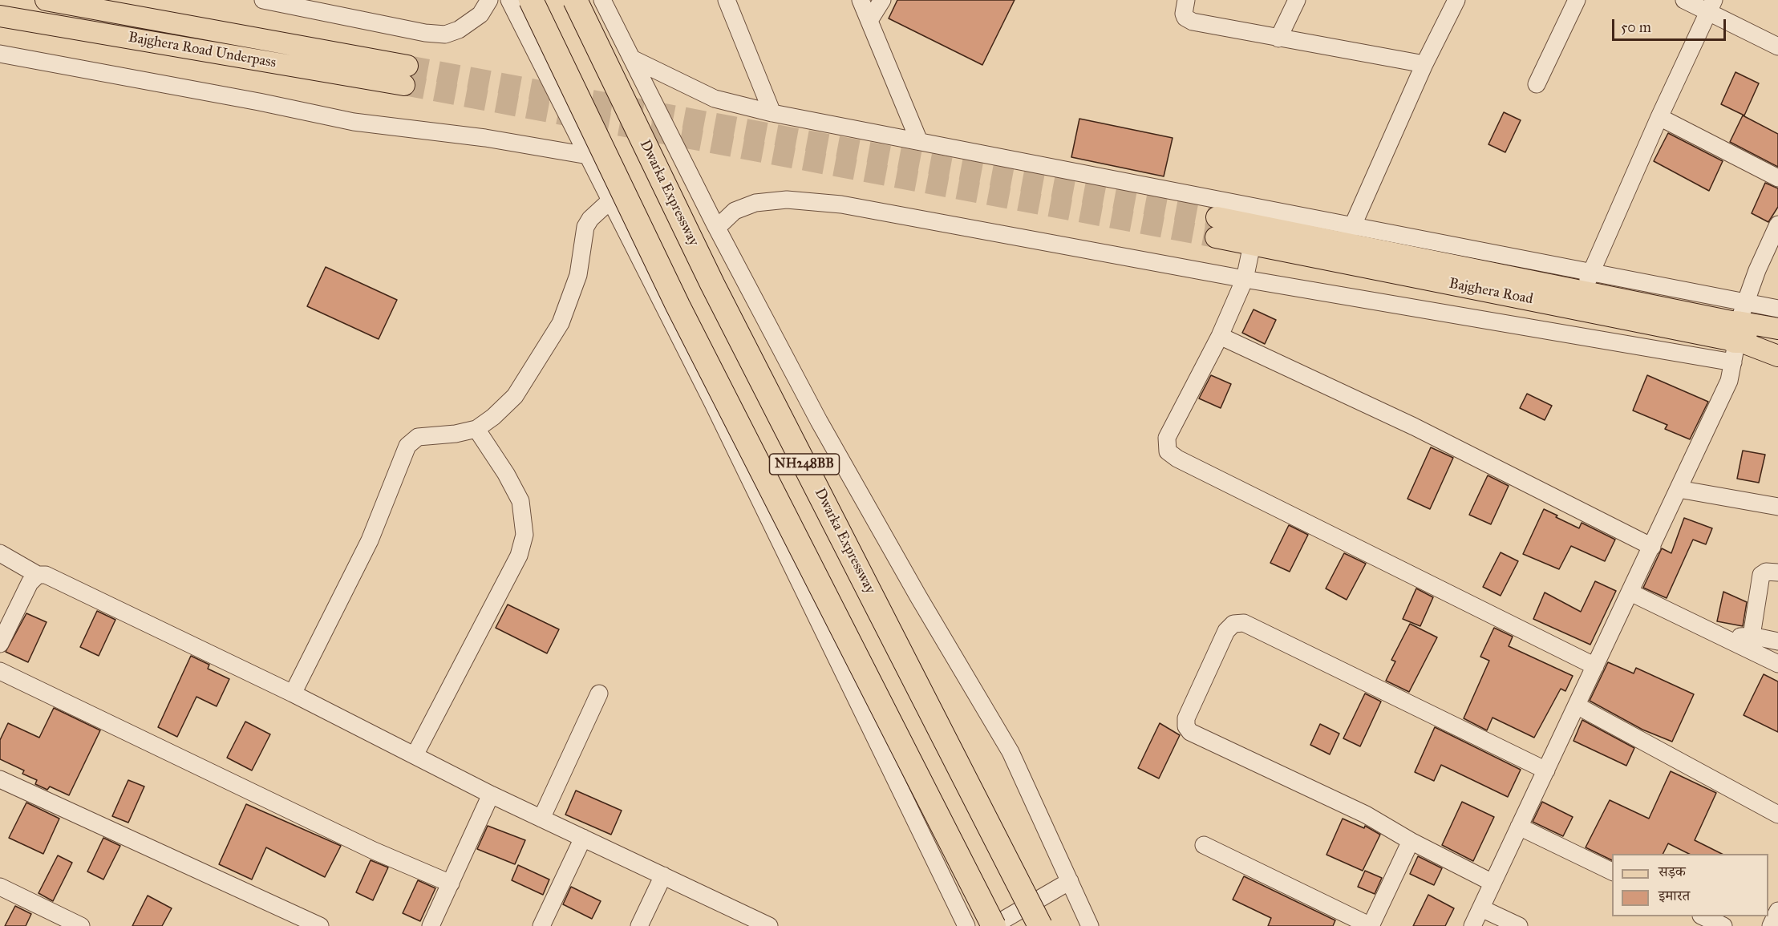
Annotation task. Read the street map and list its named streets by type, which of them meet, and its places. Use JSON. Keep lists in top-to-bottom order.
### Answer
{
  "streets": {
    "highway": ["Dwarka Expressway", "NH248BB"],
    "main road": ["Bajghera Road Underpass", "Bajghera Road"]
  },
  "legend": ["सड़क", "इमारत"],
  "scale_bar": "50 m"
}
